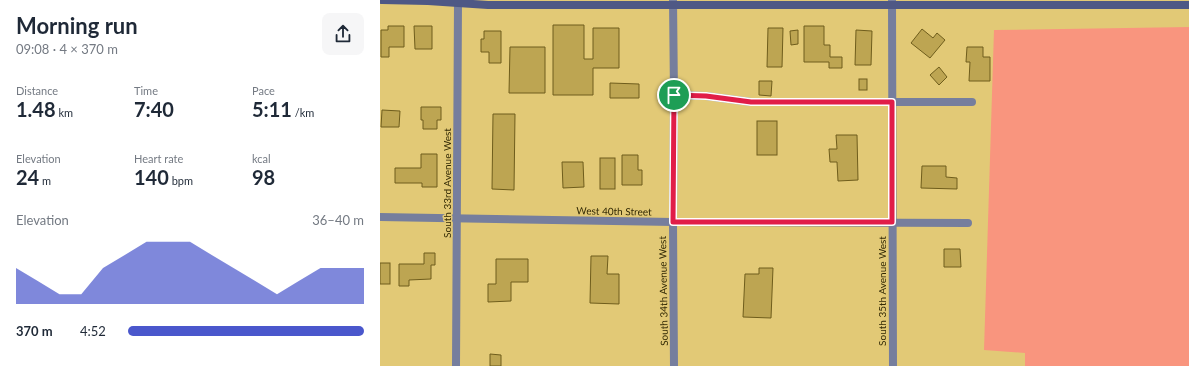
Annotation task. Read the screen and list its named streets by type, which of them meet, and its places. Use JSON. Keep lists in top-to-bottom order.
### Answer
{
  "streets": {
    "street": [
      "South 33rd Avenue West",
      "West 40th Street",
      "South 34th Avenue West",
      "South 35th Avenue West"
    ]
  },
  "crossings": [
    ["South 33rd Avenue West", "West 40th Street"],
    ["West 40th Street", "South 34th Avenue West"],
    ["West 40th Street", "South 35th Avenue West"]
  ],
  "page": {
    "heading": ["Morning run", "09:08 · 4 × 370 m"],
    "stats": [
      ["Distance", "1.48 km"],
      ["Time", "7:40"],
      ["Pace", "5:11 /km"],
      ["Elevation", "24 m"],
      ["Heart rate", "140 bpm"],
      ["kcal", "98"]
    ],
    "chart": ["Elevation", "36–40 m"],
    "list": [
      {
        "name": "370 m",
        "note": "4:52"
      }
    ]
  }
}
